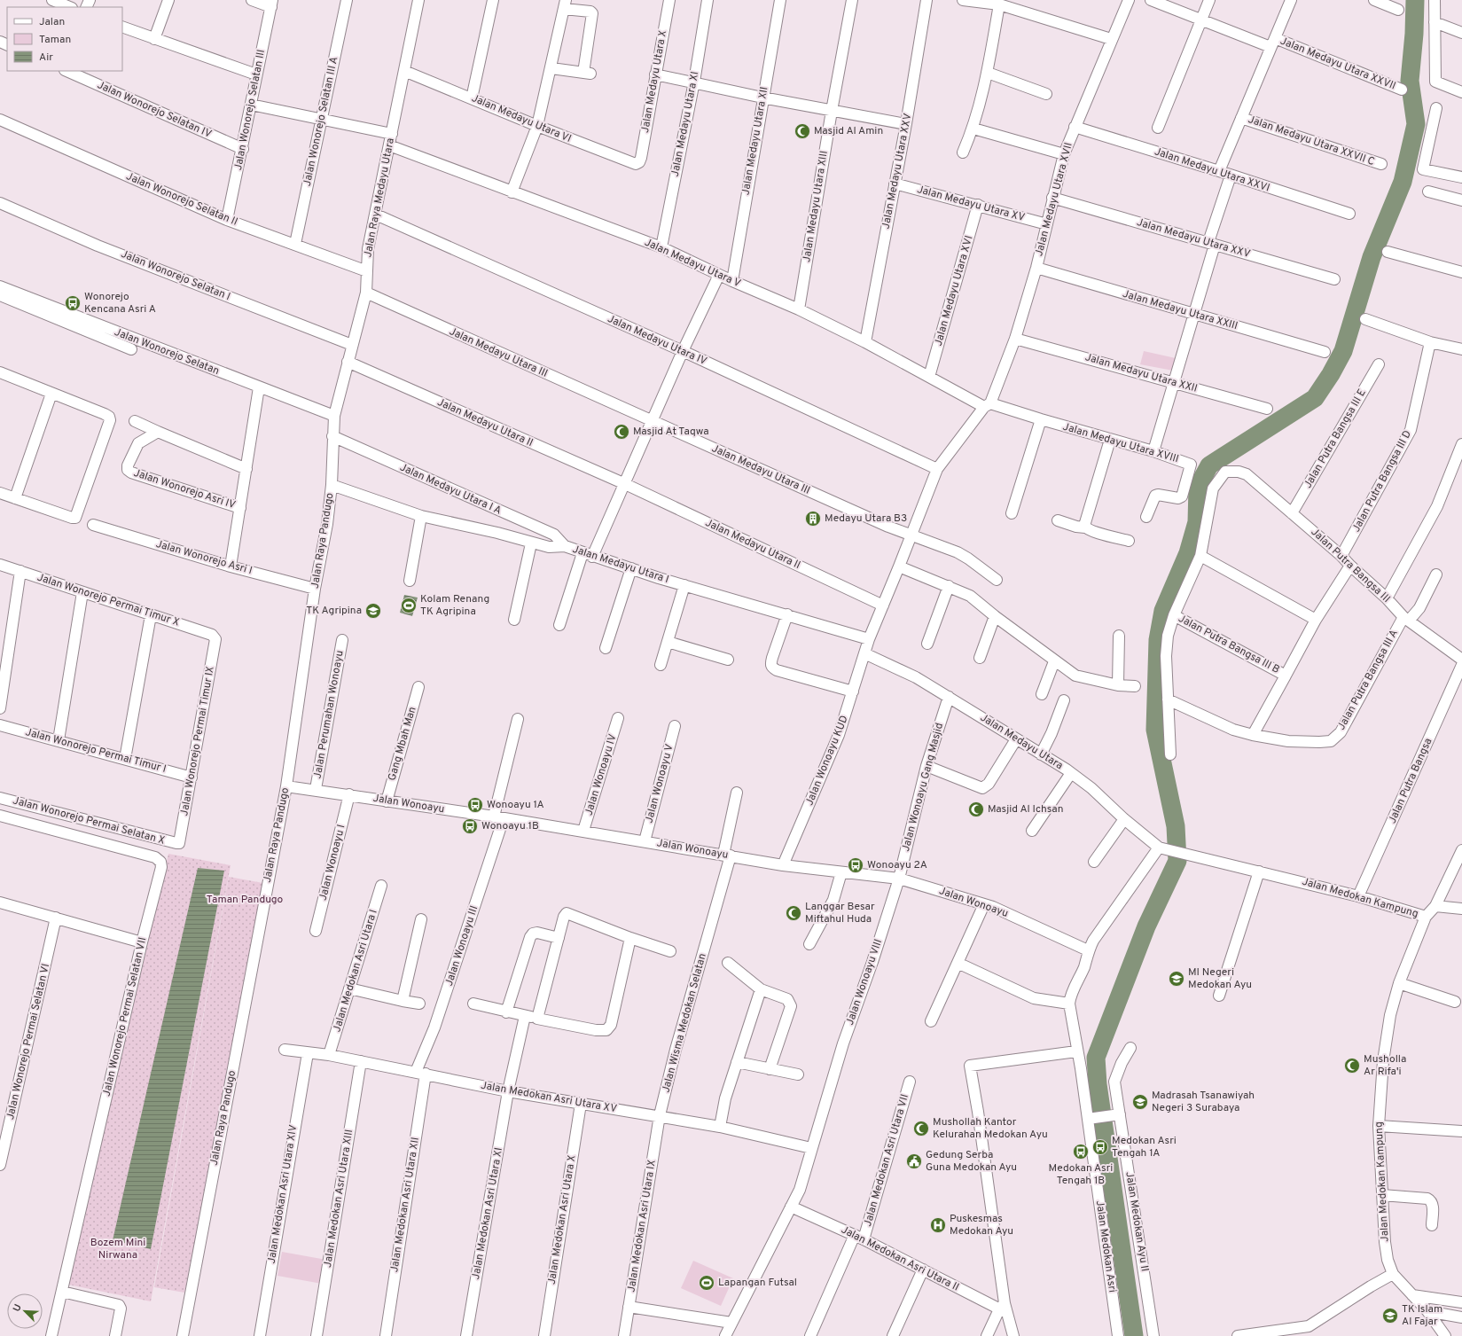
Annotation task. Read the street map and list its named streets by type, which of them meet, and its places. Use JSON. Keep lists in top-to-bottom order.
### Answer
{
  "streets": {
    "street": [
      "Jalan Medayu Utara XXVII",
      "Jalan Medayu Utara X",
      "Jalan Wonorejo Selatan IV",
      "Jalan Wonorejo Selatan III",
      "Jalan Medayu Utara VI",
      "Jalan Wonorejo Selatan III A",
      "Jalan Medayu Utara XI",
      "Jalan Medayu Utara XII",
      "Jalan Medayu Utara XXVII C",
      "Jalan Medayu Utara XXVI",
      "Jalan Medayu Utara XXV",
      "Jalan Raya Medayu Utara",
      "Jalan Wonorejo Selatan II",
      "Jalan Medayu Utara XVII",
      "Jalan Medayu Utara XV",
      "Jalan Medayu Utara XIII",
      "Jalan Medayu Utara V",
      "Jalan Wonorejo Selatan I",
      "Jalan Medayu Utara XVI",
      "Jalan Medayu Utara XXIII",
      "Jalan Medayu Utara IV",
      "Jalan Wonorejo Selatan",
      "Jalan Medayu Utara III",
      "Jalan Medayu Utara XXII",
      "Jalan Medayu Utara II",
      "Jalan Putra Bangsa III E",
      "Jalan Medayu Utara XVIII",
      "Jalan Putra Bangsa III D",
      "Jalan Wonorejo Asri IV",
      "Jalan Medayu Utara I A",
      "Jalan Raya Pandugo",
      "Jalan Wonorejo Asri I",
      "Jalan Medayu Utara I",
      "Jalan Putra Bangsa III",
      "Jalan Wonorejo Permai Timur X",
      "Jalan Putra Bangsa III B",
      "Jalan Putra Bangsa III A",
      "Jalan Perumahan Wonoayu",
      "Jalan Wonorejo Permai Timur IX",
      "Jalan Medayu Utara",
      "Gang Mbah Man",
      "Jalan Wonorejo Permai Timur I",
      "Jalan Wonoayu KUD",
      "Jalan Wonoayu IV",
      "Jalan Putra Bangsa",
      "Jalan Wonoayu V",
      "Jalan Wonoayu Gang Masjid",
      "Jalan Wonoayu",
      "Jalan Wonorejo Permai Selatan X",
      "Jalan Wonoayu I",
      "Jalan Medokan Kampung",
      "Jalan Wonoayu III",
      "Jalan Medokan Asri Utara I",
      "Jalan Wonoayu VIII",
      "Jalan Wonorejo Permai Selatan VII",
      "Jalan Wisma Medokan Selatan",
      "Jalan Wonorejo Permai Selatan VI",
      "Jalan Medokan Asri Utara XV",
      "Jalan Medokan Asri Utara VII",
      "Jalan Medokan Asri Utara XIV",
      "Jalan Medokan Asri Utara XIII",
      "Jalan Medokan Asri Utara XII",
      "Jalan Medokan Asri Utara XI",
      "Jalan Medokan Asri Utara X",
      "Jalan Medokan Ayu II",
      "Jalan Medokan Asri Utara IX",
      "Jalan Medokan Asri",
      "Jalan Medokan Asri Utara II"
    ]
  },
  "crossings": [
    ["Jalan Medayu Utara XXVII", "Jalan Medayu Utara XXVII C"],
    ["Jalan Medayu Utara X", "Jalan Medayu Utara VI"],
    ["Jalan Wonorejo Selatan IV", "Jalan Wonorejo Selatan III"],
    ["Jalan Wonorejo Selatan III", "Jalan Wonorejo Selatan II"],
    ["Jalan Medayu Utara VI", "Jalan Raya Medayu Utara"],
    ["Jalan Wonorejo Selatan III A", "Jalan Wonorejo Selatan II"],
    ["Jalan Medayu Utara XI", "Jalan Medayu Utara V"],
    ["Jalan Medayu Utara XII", "Jalan Medayu Utara V"],
    ["Jalan Medayu Utara XXVII C", "Jalan Medayu Utara XXVI"],
    ["Jalan Medayu Utara XXVI", "Jalan Medayu Utara XVII"],
    ["Jalan Medayu Utara XXV", "Jalan Medayu Utara XVII"],
    ["Jalan Medayu Utara XXV", "Jalan Medayu Utara XV"],
    ["Jalan Medayu Utara XXV", "Jalan Medayu Utara V"],
    ["Jalan Raya Medayu Utara", "Jalan Wonorejo Selatan II"],
    ["Jalan Raya Medayu Utara", "Jalan Medayu Utara V"],
    ["Jalan Raya Medayu Utara", "Jalan Wonorejo Selatan I"],
    ["Jalan Raya Medayu Utara", "Jalan Medayu Utara IV"],
    ["Jalan Raya Medayu Utara", "Jalan Wonorejo Selatan"],
    ["Jalan Raya Medayu Utara", "Jalan Medayu Utara III"],
    ["Jalan Raya Medayu Utara", "Jalan Medayu Utara II"],
    ["Jalan Raya Medayu Utara", "Jalan Raya Pandugo"],
    ["Jalan Medayu Utara XVII", "Jalan Medayu Utara XV"],
    ["Jalan Medayu Utara XVII", "Jalan Medayu Utara V"],
    ["Jalan Medayu Utara XVII", "Jalan Medayu Utara XXIII"],
    ["Jalan Medayu Utara XVII", "Jalan Medayu Utara XXII"],
    ["Jalan Medayu Utara XVII", "Jalan Medayu Utara XVIII"],
    ["Jalan Medayu Utara XV", "Jalan Medayu Utara XVI"],
    ["Jalan Medayu Utara XIII", "Jalan Medayu Utara V"],
    ["Jalan Medayu Utara V", "Jalan Medayu Utara XVI"],
    ["Jalan Medayu Utara V", "Jalan Medayu Utara XVIII"],
    ["Jalan Wonorejo Selatan", "Jalan Raya Pandugo"],
    ["Jalan Putra Bangsa III E", "Jalan Putra Bangsa III"],
    ["Jalan Putra Bangsa III D", "Jalan Putra Bangsa III"],
    ["Jalan Medayu Utara I A", "Jalan Raya Pandugo"],
    ["Jalan Medayu Utara I A", "Jalan Medayu Utara I"],
    ["Jalan Raya Pandugo", "Jalan Wonorejo Asri I"],
    ["Jalan Raya Pandugo", "Jalan Medayu Utara I"],
    ["Jalan Raya Pandugo", "Jalan Wonoayu"],
    ["Jalan Putra Bangsa III", "Jalan Putra Bangsa III B"],
    ["Jalan Putra Bangsa III", "Jalan Putra Bangsa III A"],
    ["Jalan Wonorejo Permai Timur X", "Jalan Wonorejo Permai Timur IX"],
    ["Jalan Perumahan Wonoayu", "Jalan Wonoayu"],
    ["Jalan Wonorejo Permai Timur IX", "Jalan Wonorejo Permai Timur I"],
    ["Jalan Wonorejo Permai Timur IX", "Jalan Wonorejo Permai Selatan X"],
    ["Jalan Medayu Utara", "Jalan Wonoayu KUD"],
    ["Jalan Medayu Utara", "Jalan Wonoayu Gang Masjid"],
    ["Jalan Medayu Utara", "Jalan Medokan Kampung"],
    ["Gang Mbah Man", "Jalan Wonoayu"],
    ["Jalan Wonoayu KUD", "Jalan Wonoayu"],
    ["Jalan Wonoayu IV", "Jalan Wonoayu"],
    ["Jalan Putra Bangsa", "Jalan Medokan Kampung"],
    ["Jalan Wonoayu V", "Jalan Wonoayu"],
    ["Jalan Wonoayu Gang Masjid", "Jalan Wonoayu"],
    ["Jalan Wonoayu Gang Masjid", "Jalan Wonoayu VIII"],
    ["Jalan Wonoayu", "Jalan Wonoayu I"],
    ["Jalan Wonoayu", "Jalan Wonoayu III"],
    ["Jalan Wonoayu", "Jalan Wonoayu VIII"],
    ["Jalan Wonoayu", "Jalan Wisma Medokan Selatan"],
    ["Jalan Wonoayu III", "Jalan Medokan Asri Utara XV"],
    ["Jalan Wonoayu III", "Jalan Medokan Asri Utara XII"],
    ["Jalan Medokan Asri Utara I", "Jalan Medokan Asri Utara XV"],
    ["Jalan Wonoayu VIII", "Jalan Medokan Asri Utara XV"],
    ["Jalan Wonoayu VIII", "Jalan Medokan Asri Utara II"],
    ["Jalan Wisma Medokan Selatan", "Jalan Medokan Asri Utara XV"],
    ["Jalan Wisma Medokan Selatan", "Jalan Medokan Asri Utara IX"],
    ["Jalan Medokan Asri Utara XV", "Jalan Medokan Asri Utara XIV"],
    ["Jalan Medokan Asri Utara XV", "Jalan Medokan Asri Utara XIII"],
    ["Jalan Medokan Asri Utara XV", "Jalan Medokan Asri Utara XII"],
    ["Jalan Medokan Asri Utara XV", "Jalan Medokan Asri Utara XI"],
    ["Jalan Medokan Asri Utara XV", "Jalan Medokan Asri Utara X"],
    ["Jalan Medokan Asri Utara XV", "Jalan Medokan Asri Utara IX"],
    ["Jalan Medokan Asri Utara VII", "Jalan Medokan Asri Utara II"]
  ],
  "parks": ["Taman Pandugo", "Bozem Mini Nirwana"],
  "places": {
    "mosque": [
      "Masjid Al Amin",
      "Masjid At Taqwa",
      "Masjid Al Ichsan",
      "Langgar Besar Miftahul Huda",
      "Musholla Ar Rifa'i",
      "Mushollah Kantor Kelurahan Medokan Ayu"
    ],
    "bus stop": [
      "Wonorejo Kencana Asri A",
      "Wonoayu 1A",
      "Wonoayu 1B",
      "Wonoayu 2A",
      "Medokan Asri Tengah 1A",
      "Medokan Asri Tengah 1B"
    ],
    "building": ["Medayu Utara B3"],
    "sports": ["Kolam Renang TK Agripina", "Lapangan Futsal"],
    "school or university": [
      "TK Agripina",
      "MI Negeri Medokan Ayu",
      "Madrasah Tsanawiyah Negeri 3 Surabaya",
      "TK Islam Al Fajar"
    ],
    "public building": ["Gedung Serba Guna Medokan Ayu"],
    "hospital": ["Puskesmas Medokan Ayu"]
  },
  "legend": ["Jalan", "Taman", "Air"],
  "north": "top left"
}
